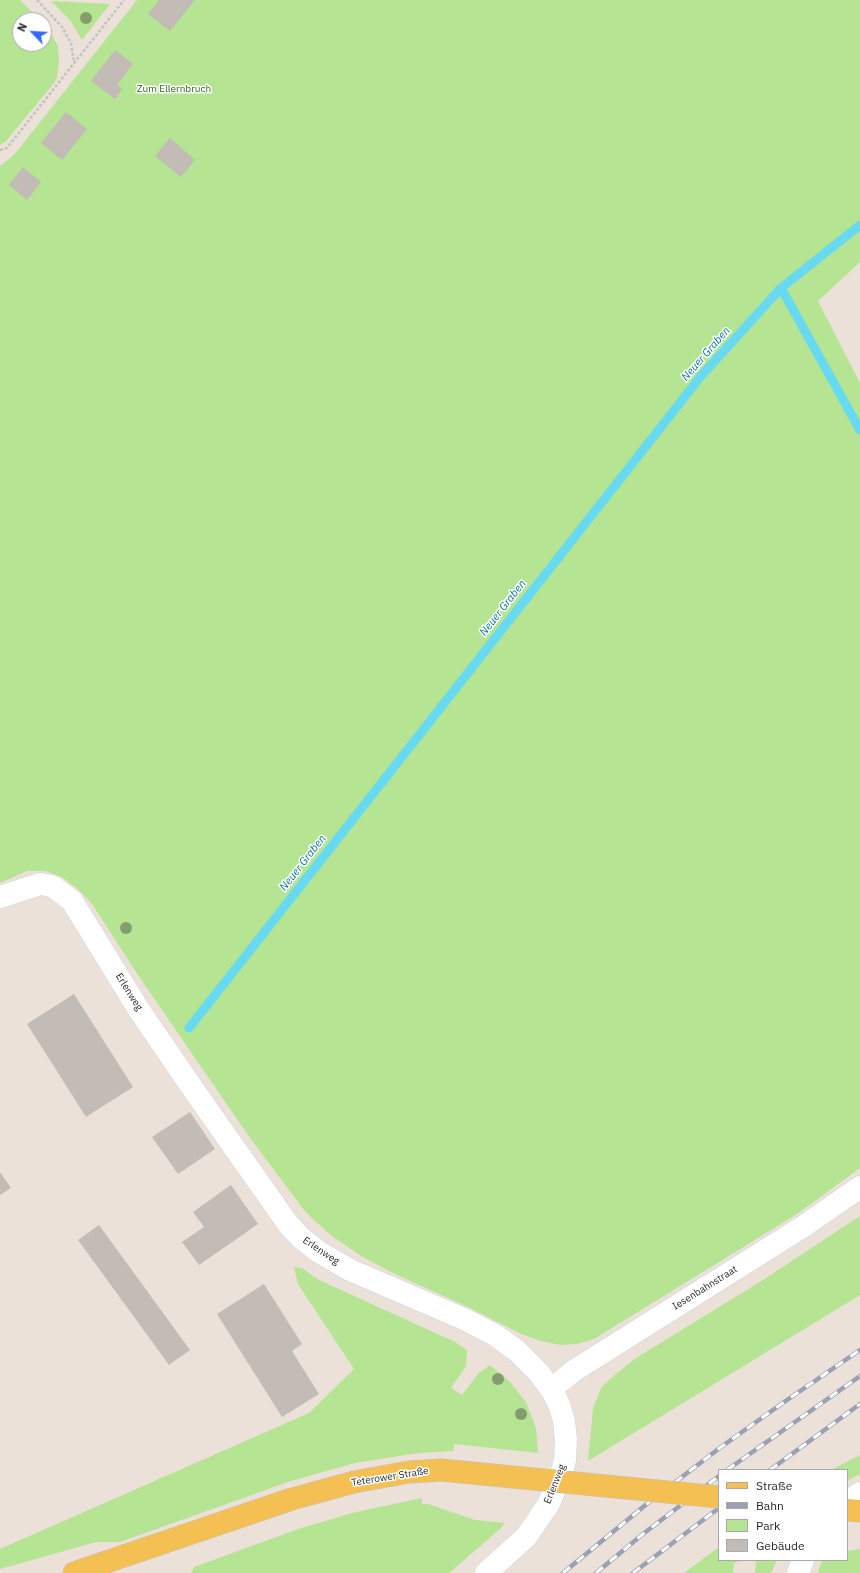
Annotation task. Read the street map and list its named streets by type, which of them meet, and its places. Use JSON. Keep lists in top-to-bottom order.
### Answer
{
  "streets": {
    "main road": ["Teterower Straße"],
    "street": ["Erlenweg", "Iesenbahnstraat"]
  },
  "crossings": [
    ["Erlenweg", "Iesenbahnstraat"]
  ],
  "water": ["Neuer Graben"],
  "parks": ["Zum Ellernbruch"],
  "legend": [
    "Straße",
    "Bahn",
    "Park",
    "Gebäude"
  ],
  "north": "top left"
}
